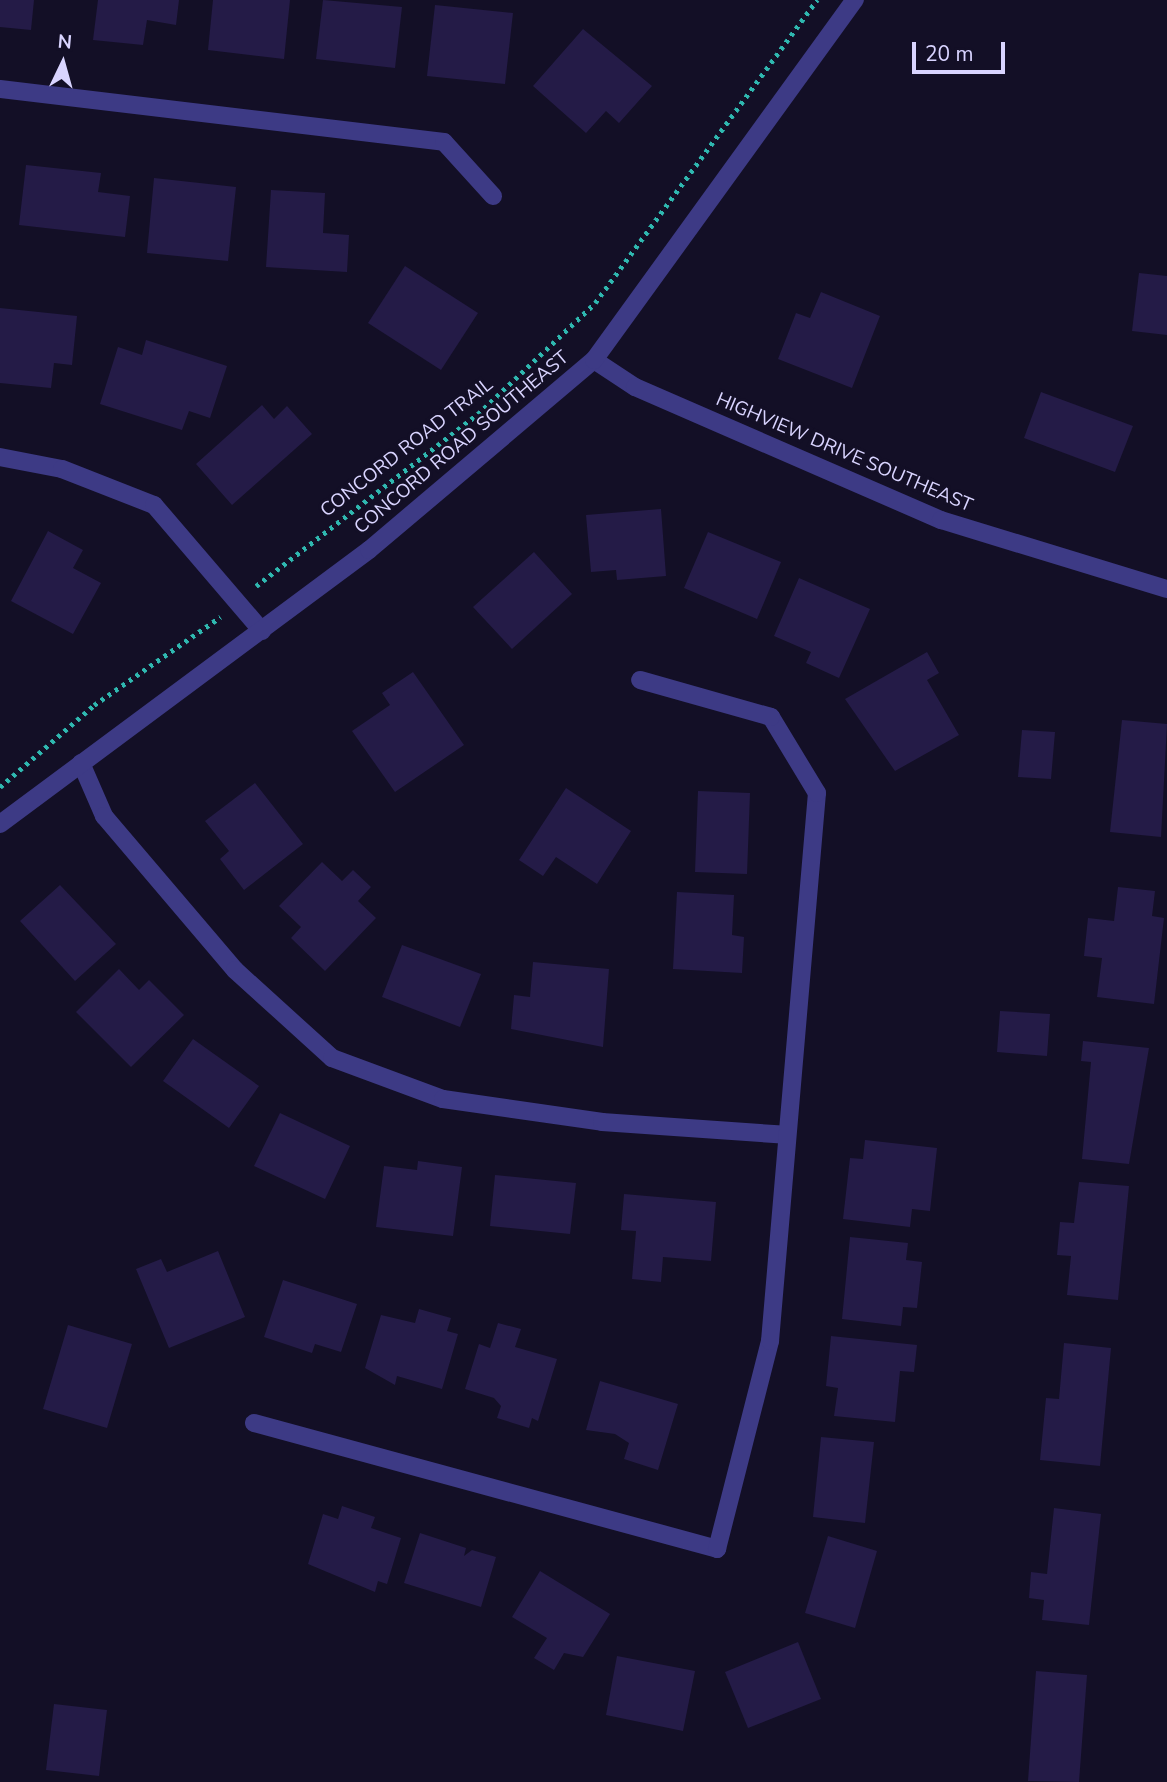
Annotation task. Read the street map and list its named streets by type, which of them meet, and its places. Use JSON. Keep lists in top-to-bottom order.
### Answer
{
  "streets": {
    "street": ["CONCORD ROAD SOUTHEAST", "HIGHVIEW DRIVE SOUTHEAST"],
    "path": ["CONCORD ROAD TRAIL"]
  },
  "crossings": [
    ["CONCORD ROAD SOUTHEAST", "HIGHVIEW DRIVE SOUTHEAST"]
  ],
  "scale_bar": "20 m",
  "north": "top"
}
